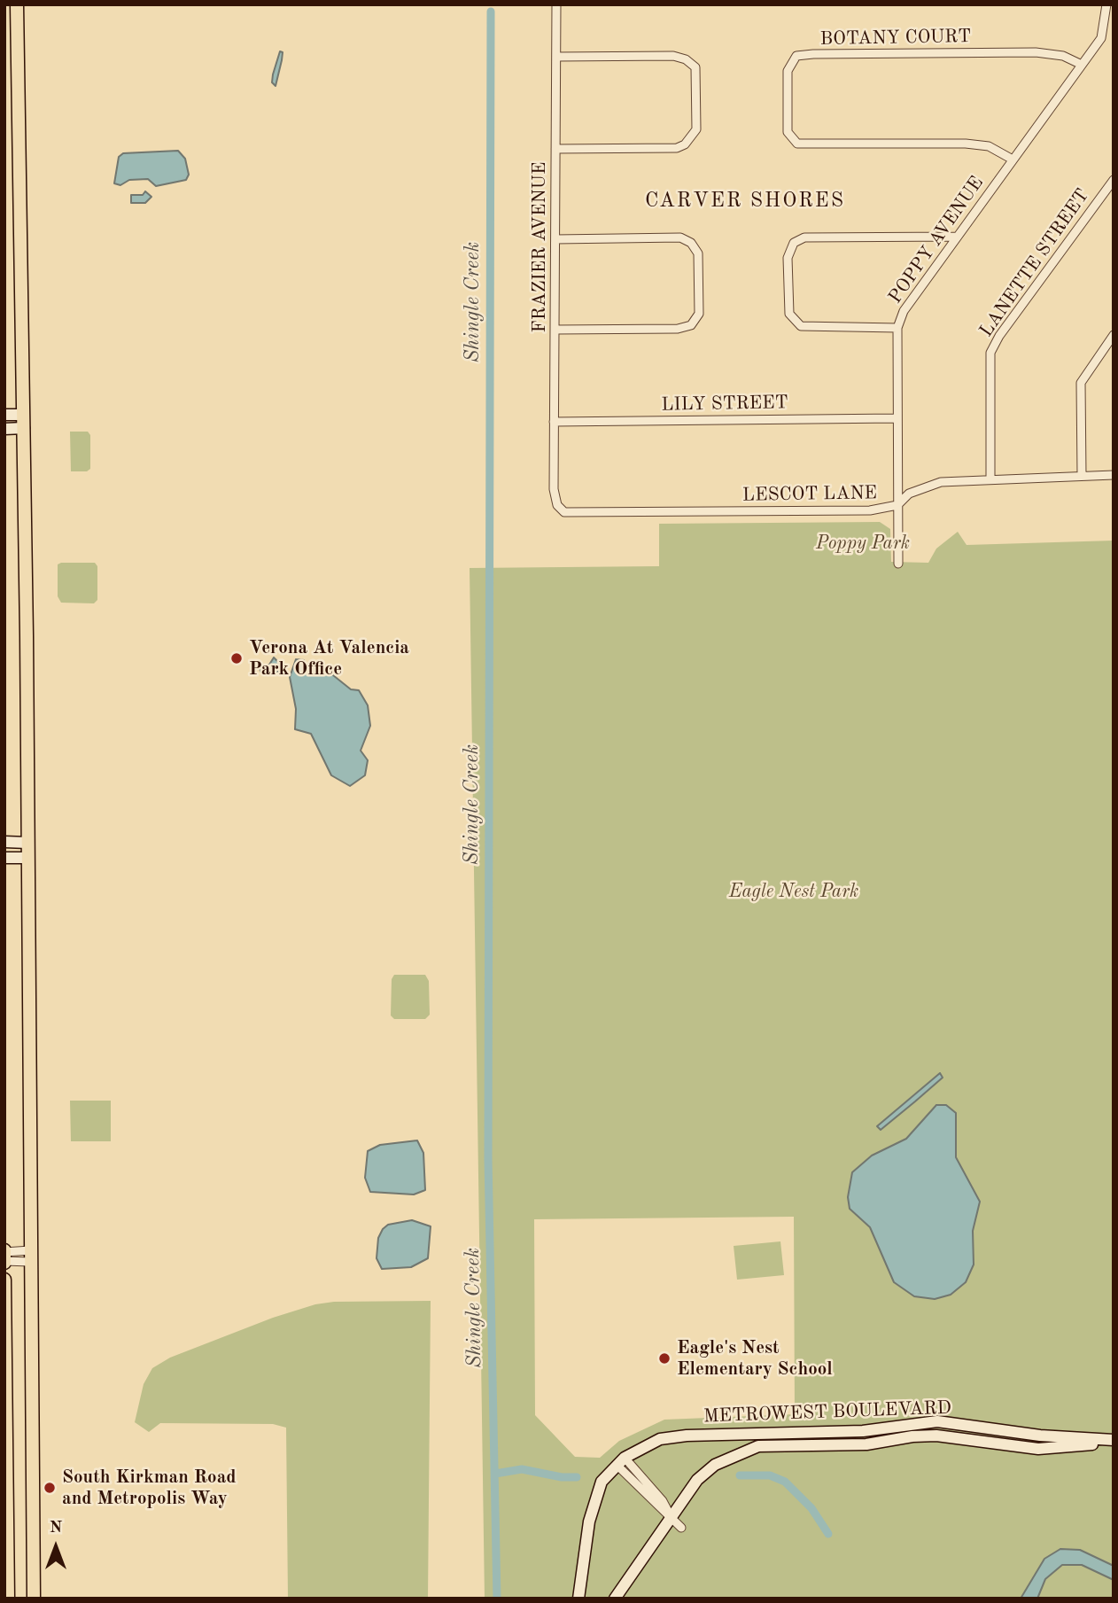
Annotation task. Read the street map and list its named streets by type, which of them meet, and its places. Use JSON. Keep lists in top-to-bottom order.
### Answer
{
  "streets": {
    "street": [
      "BOTANY COURT",
      "POPPY AVENUE",
      "FRAZIER AVENUE",
      "LANETTE STREET",
      "LILY STREET",
      "LESCOT LANE",
      "METROWEST BOULEVARD"
    ]
  },
  "crossings": [
    ["BOTANY COURT", "POPPY AVENUE"],
    ["POPPY AVENUE", "LILY STREET"],
    ["POPPY AVENUE", "LESCOT LANE"],
    ["FRAZIER AVENUE", "LILY STREET"],
    ["FRAZIER AVENUE", "LESCOT LANE"],
    ["LANETTE STREET", "LESCOT LANE"]
  ],
  "districts": ["CARVER SHORES"],
  "water": ["Shingle Creek"],
  "parks": ["Poppy Park", "Eagle Nest Park"],
  "places": ["Verona At Valencia Park Office", "Eagle's Nest Elementary School", "South Kirkman Road and Metropolis Way"],
  "north": "top"
}
